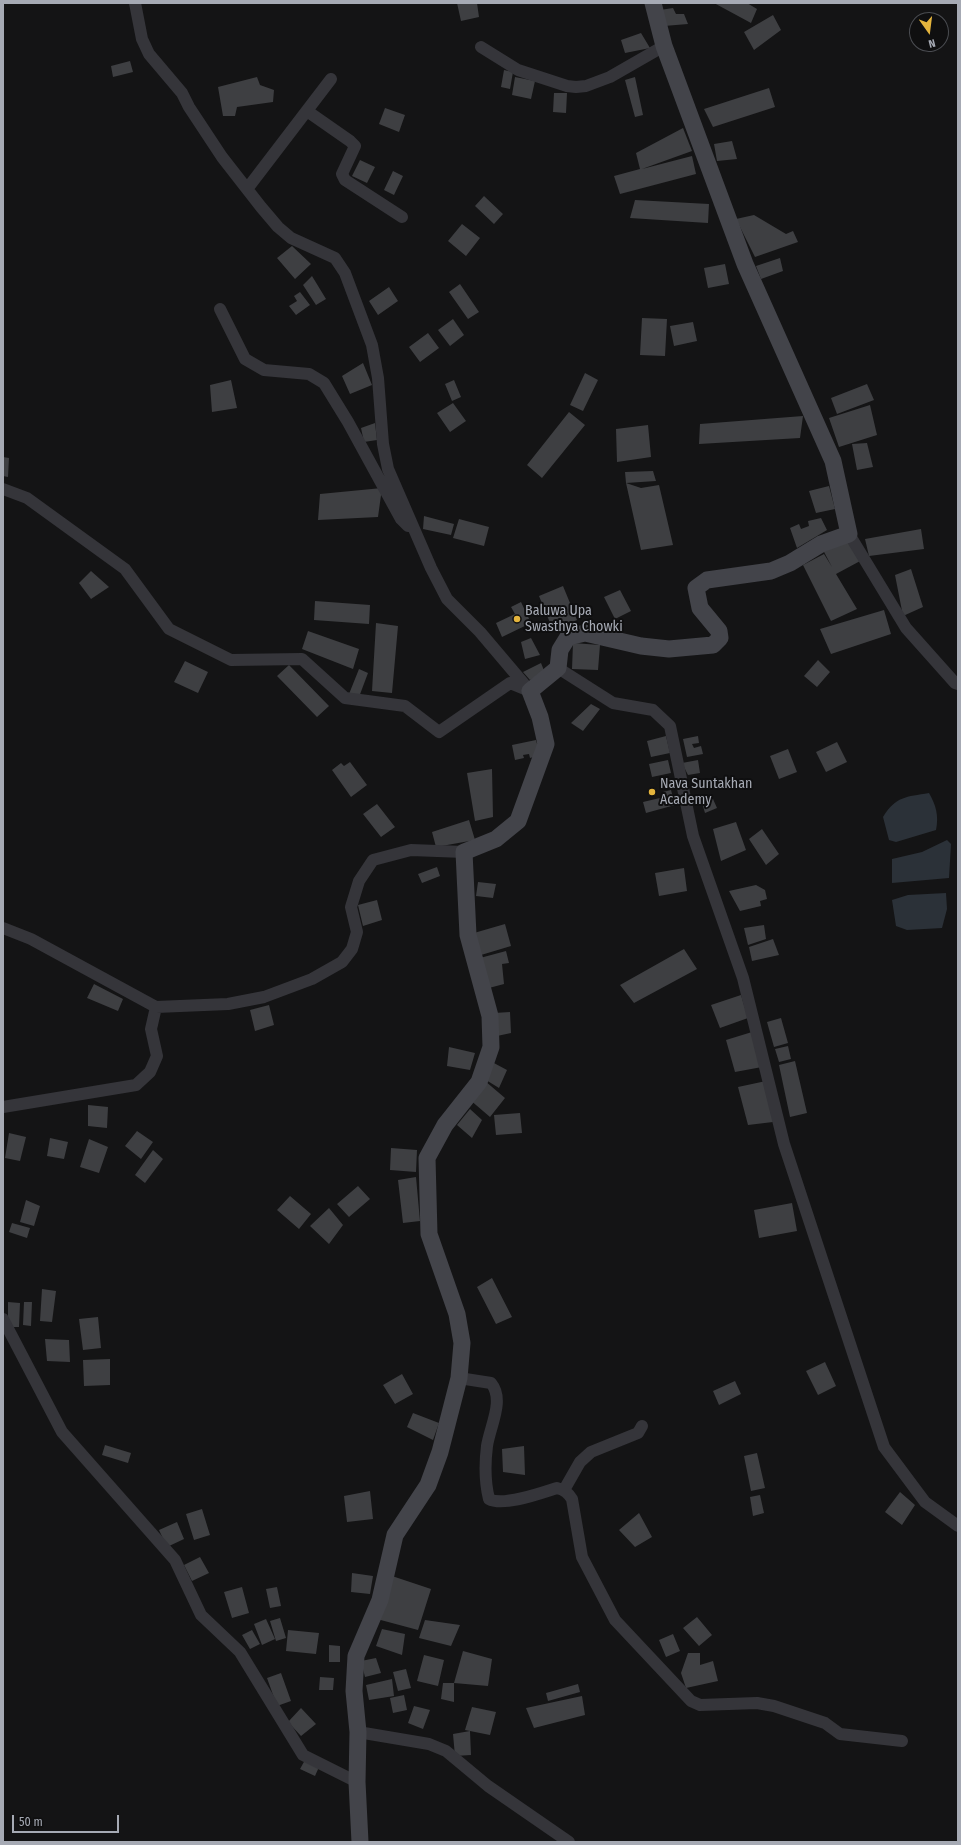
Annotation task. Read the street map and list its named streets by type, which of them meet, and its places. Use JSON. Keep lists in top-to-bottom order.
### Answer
{
  "places": ["Baluwa Upa Swasthya Chowki", "Nava Suntakhan Academy"],
  "scale_bar": "50 m",
  "north": "bottom"
}
